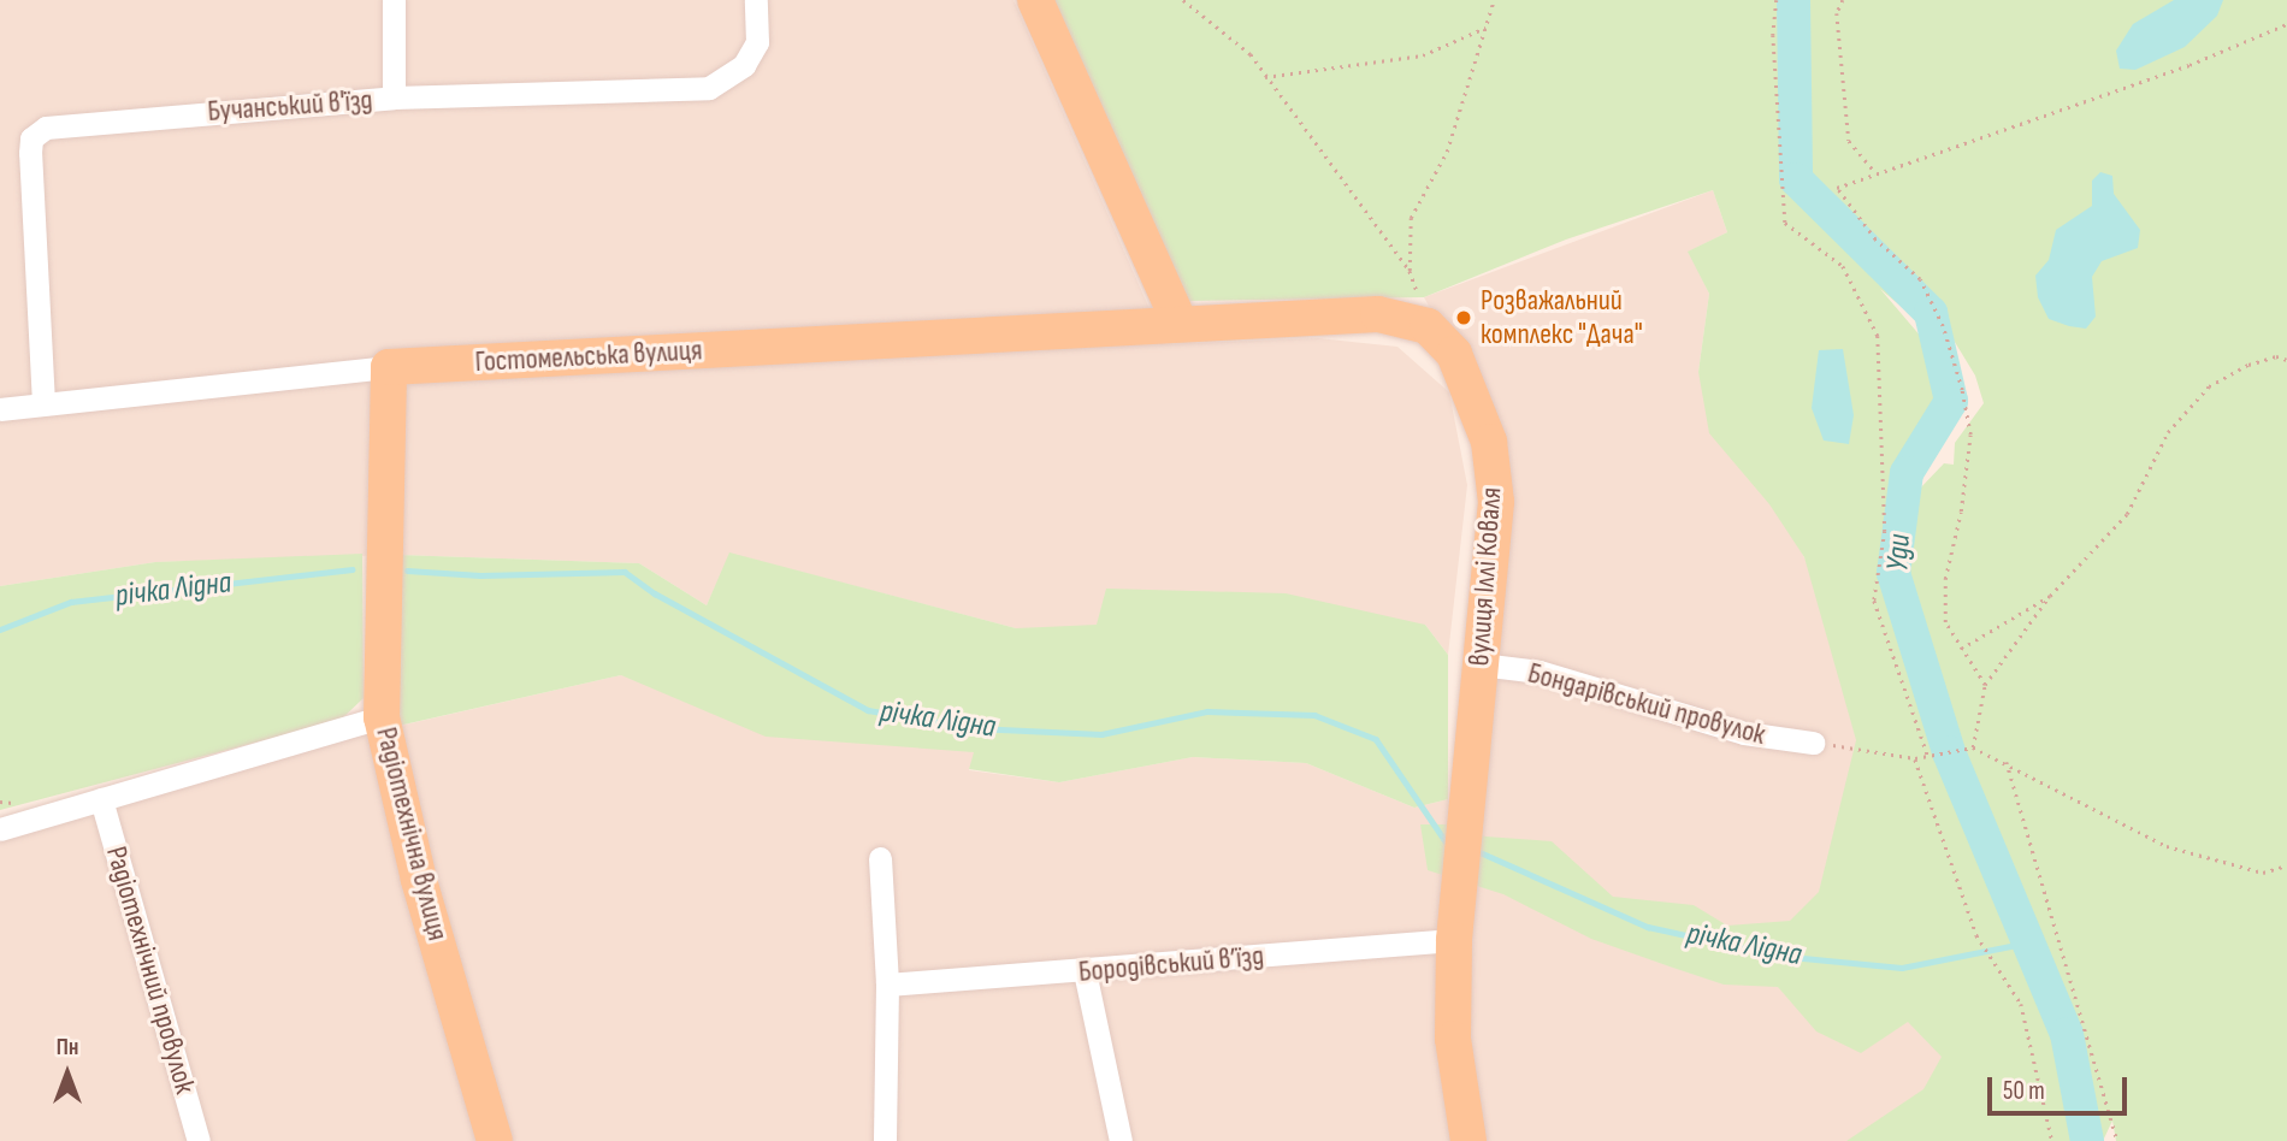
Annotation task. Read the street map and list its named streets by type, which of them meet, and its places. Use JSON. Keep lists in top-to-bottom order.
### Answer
{
  "streets": {
    "main road": ["Гостомельська вулиця", "вулиця Іллі Коваля", "Радіотехнічна вулиця"],
    "street": [
      "Бучанський в'їзд",
      "Бондарівський провулок",
      "Бородівський в’їзд",
      "Радіотехнічний провулок"
    ]
  },
  "crossings": [
    ["Бучанський в'їзд", "Гостомельська вулиця"],
    ["Гостомельська вулиця", "Радіотехнічна вулиця"],
    ["вулиця Іллі Коваля", "Бондарівський провулок"],
    ["вулиця Іллі Коваля", "Бородівський в’їзд"]
  ],
  "water": ["Уди", "річка Лідна"],
  "places": ["Розважальний комплекс \"Дача\""],
  "scale_bar": "50 m",
  "north": "top"
}
